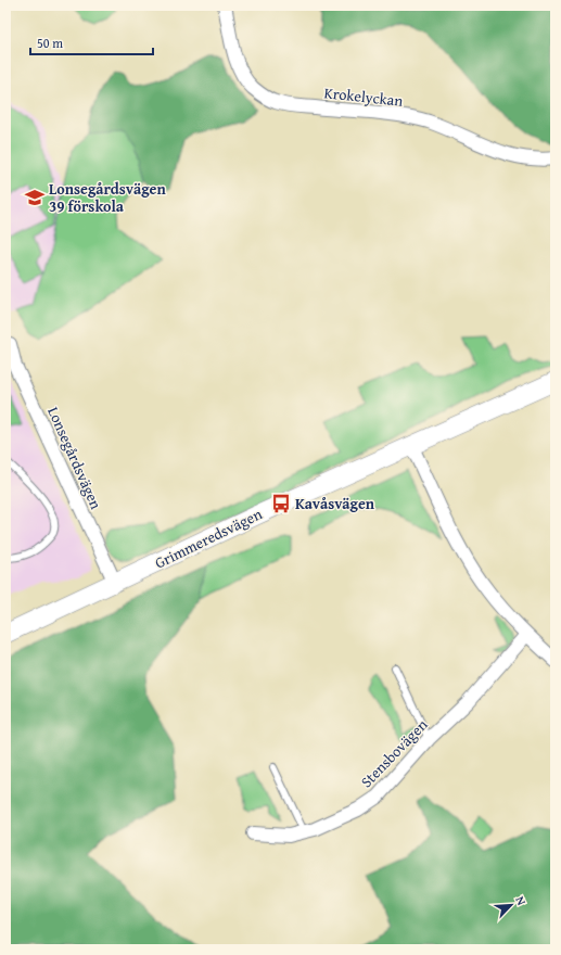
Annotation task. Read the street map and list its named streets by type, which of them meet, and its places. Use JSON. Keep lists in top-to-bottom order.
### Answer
{
  "streets": {
    "street": [
      "Krokelyckan",
      "Lonsegårdsvägen",
      "Grimmeredsvägen",
      "Stensbovägen"
    ]
  },
  "crossings": [
    ["Lonsegårdsvägen", "Grimmeredsvägen"]
  ],
  "places": {
    "school or university": ["Lonsegårdsvägen 39 förskola"],
    "bus stop": ["Kavåsvägen"]
  },
  "scale_bar": "50 m",
  "north": "top right"
}
